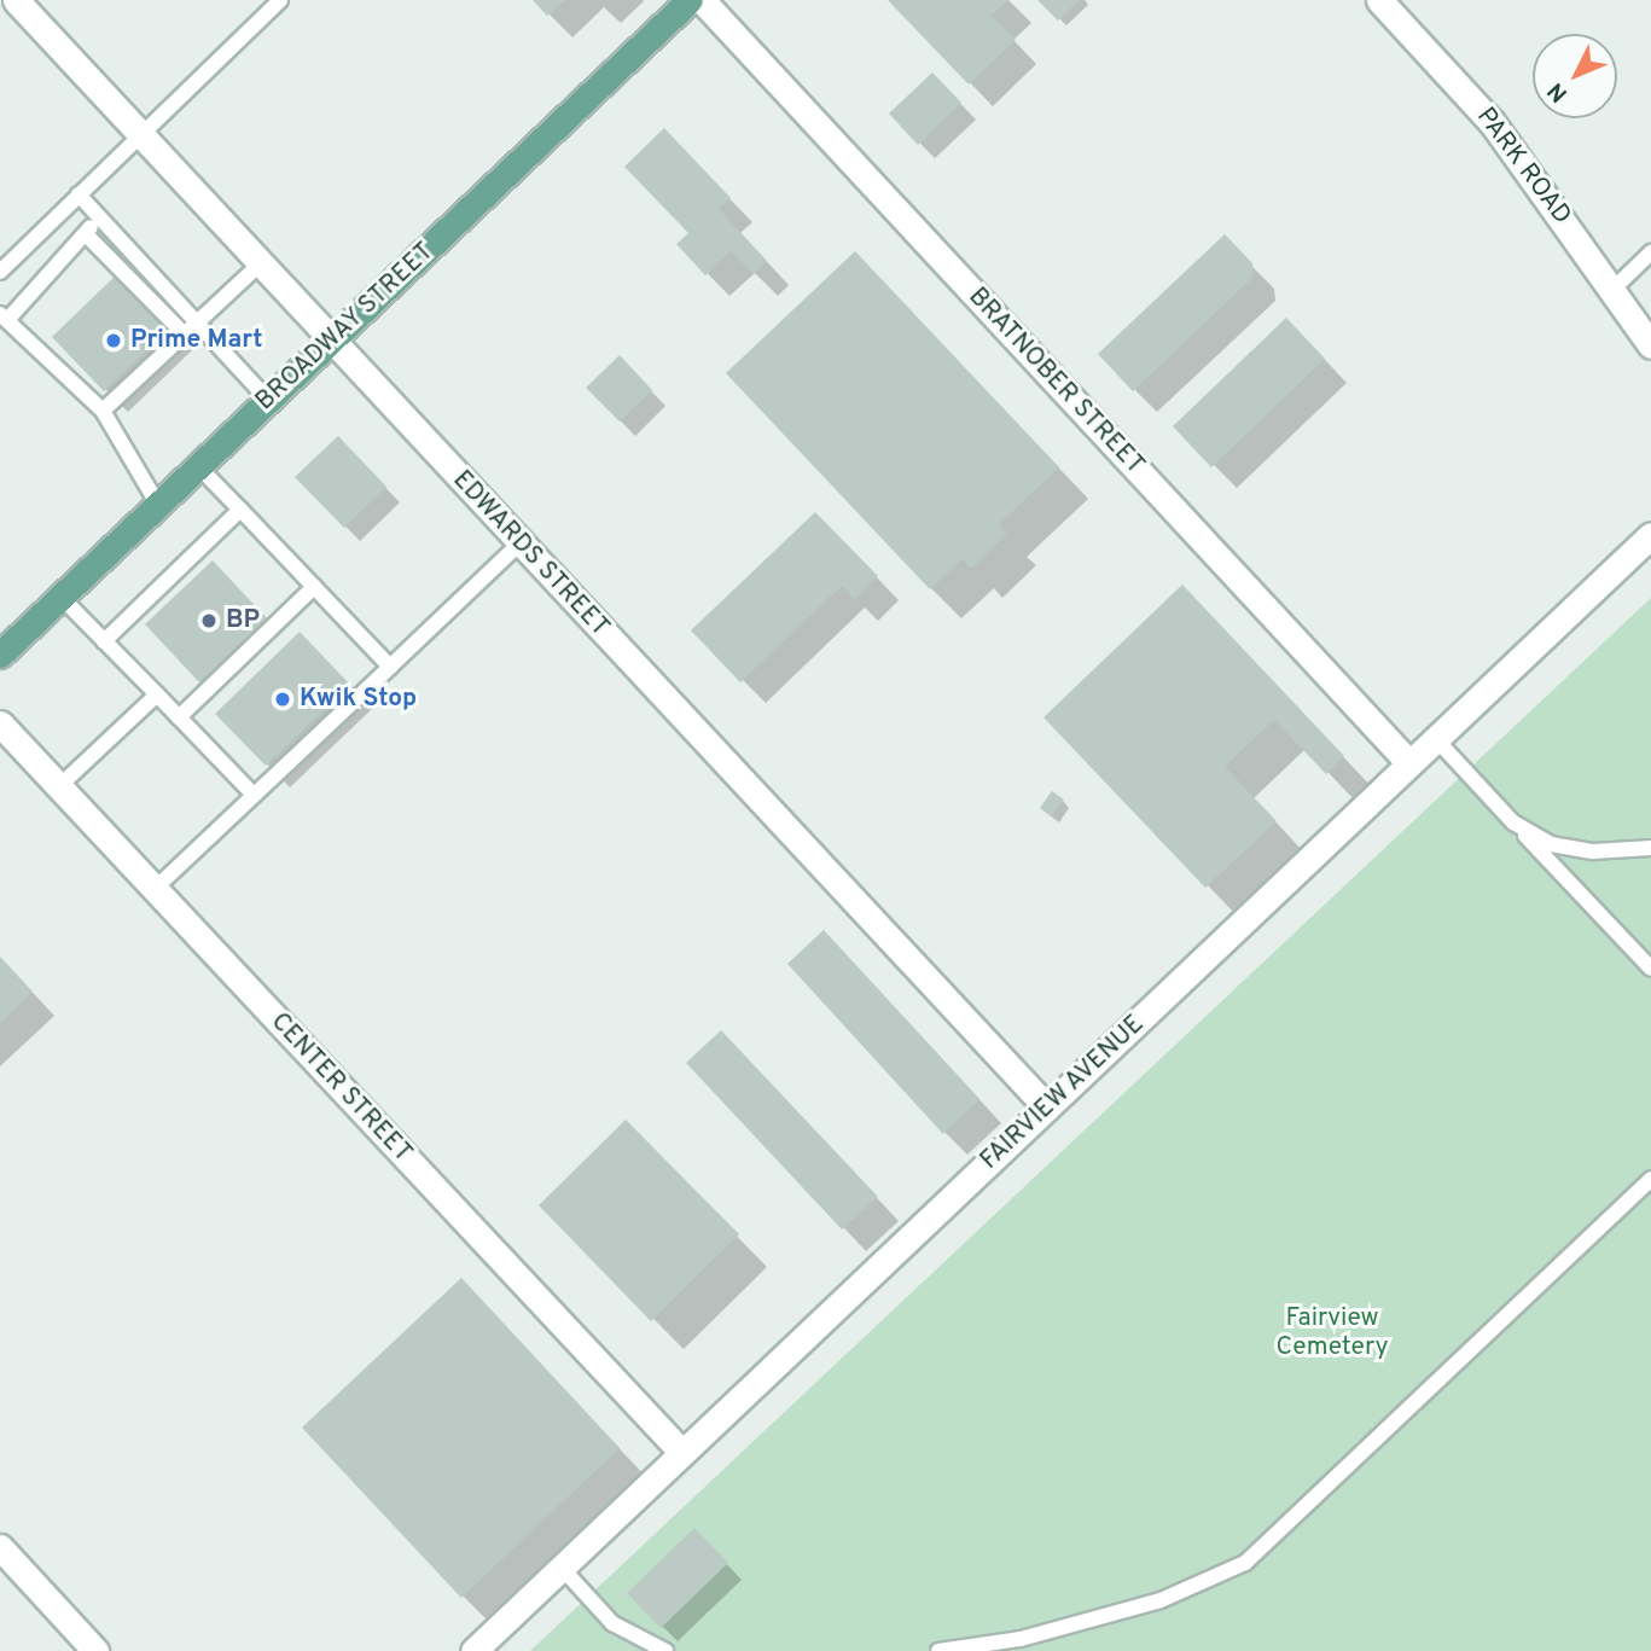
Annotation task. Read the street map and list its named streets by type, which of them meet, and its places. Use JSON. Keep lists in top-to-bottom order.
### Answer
{
  "streets": {
    "main road": ["BROADWAY STREET"],
    "street": [
      "PARK ROAD",
      "BRATNOBER STREET",
      "EDWARDS STREET",
      "CENTER STREET",
      "FAIRVIEW AVENUE"
    ]
  },
  "crossings": [
    ["BROADWAY STREET", "EDWARDS STREET"],
    ["BRATNOBER STREET", "FAIRVIEW AVENUE"],
    ["EDWARDS STREET", "FAIRVIEW AVENUE"],
    ["CENTER STREET", "FAIRVIEW AVENUE"]
  ],
  "parks": ["Fairview Cemetery"],
  "places": ["Prime Mart", "BP", "Kwik Stop"],
  "north": "bottom left"
}
